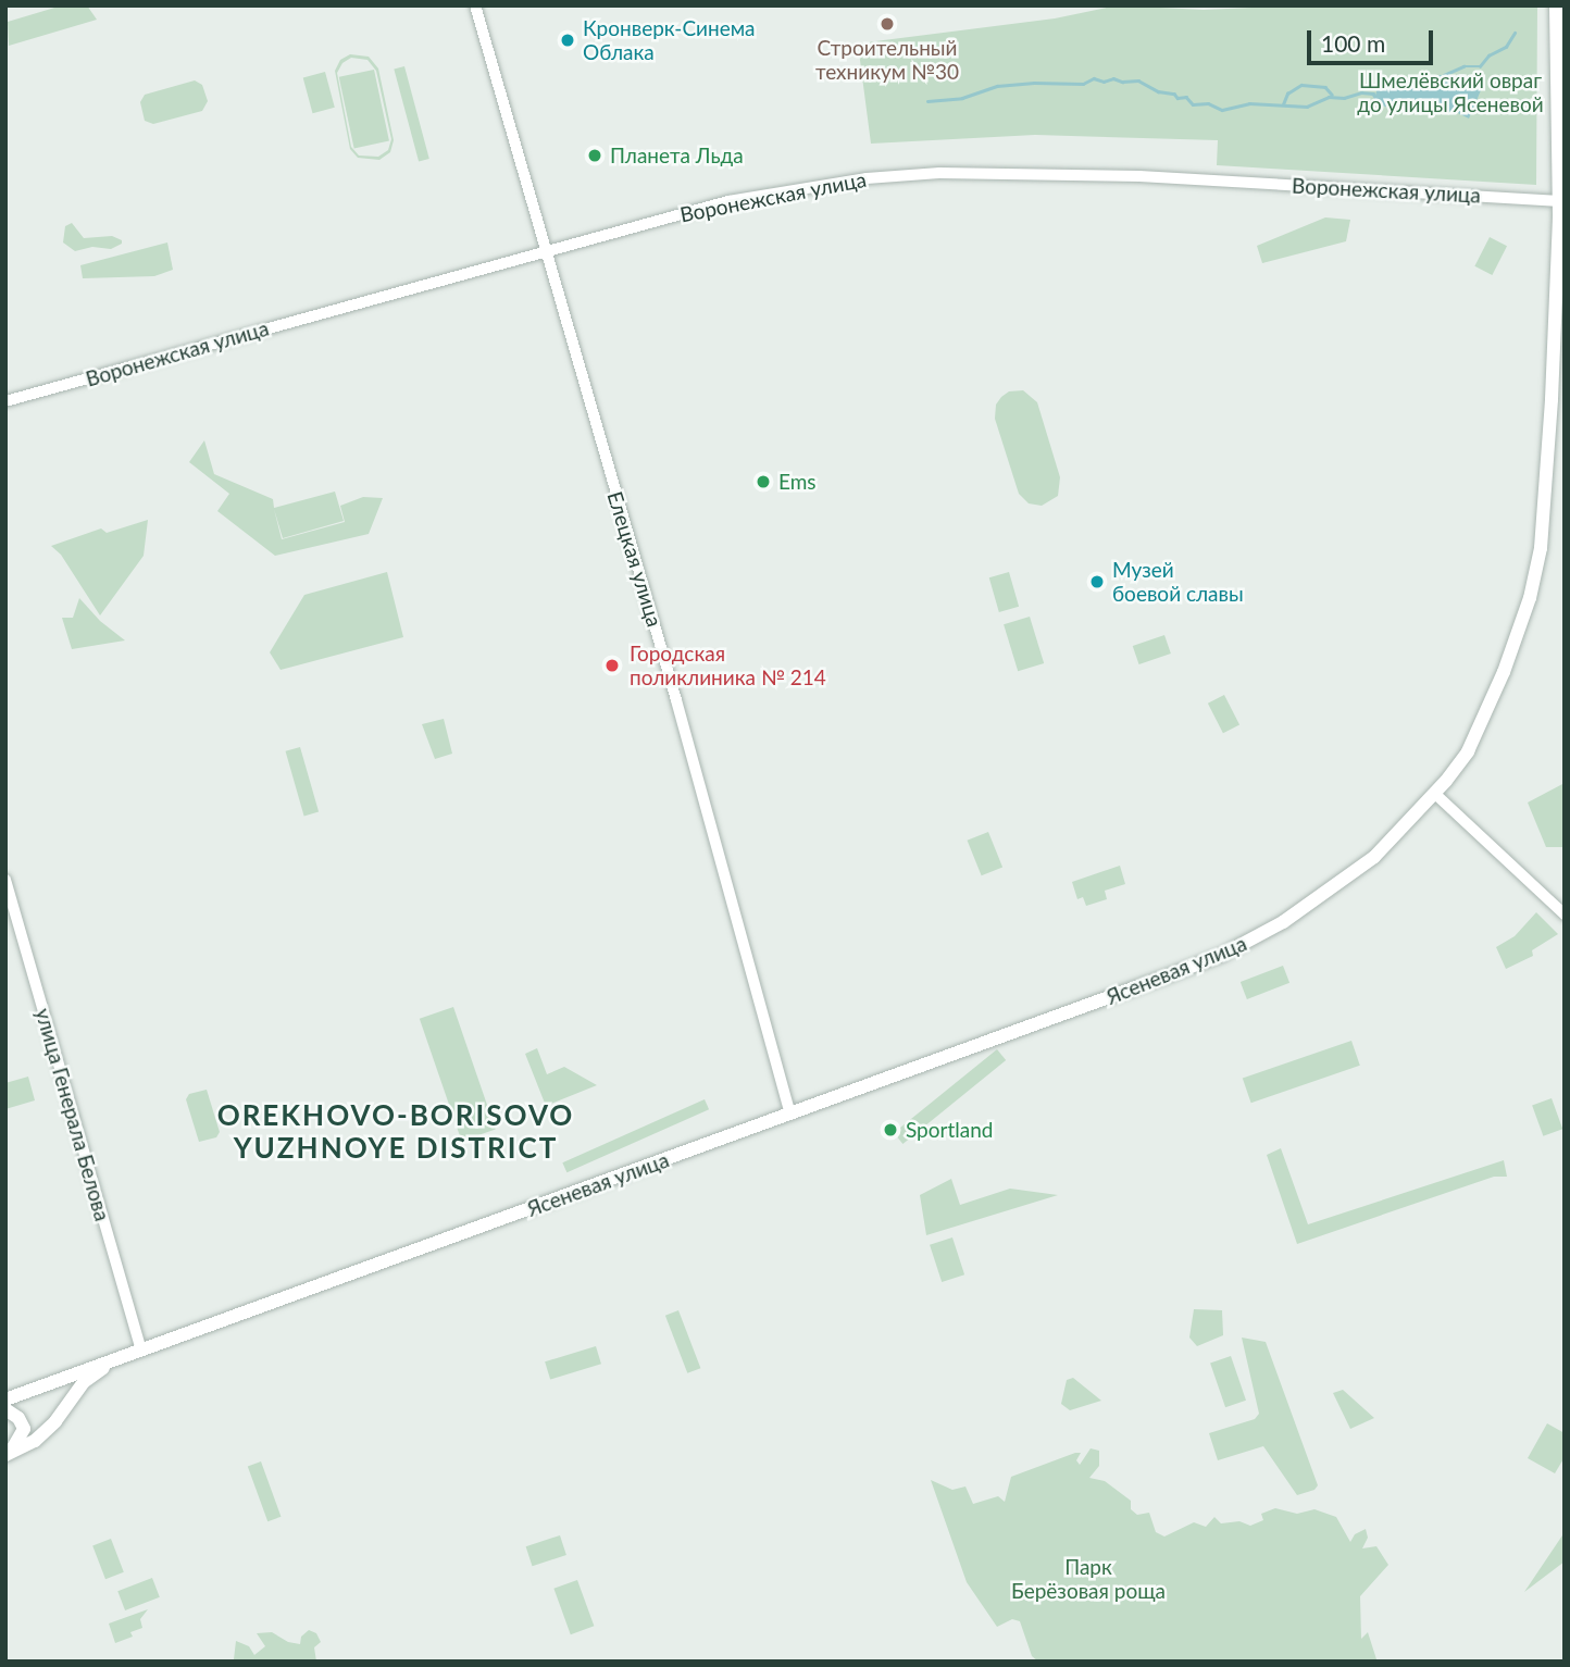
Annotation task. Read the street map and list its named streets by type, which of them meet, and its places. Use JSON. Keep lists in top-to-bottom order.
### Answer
{
  "streets": {
    "main road": ["Ясеневая улица"],
    "street": ["Воронежская улица", "Елецкая улица", "улица Генерала Белова"]
  },
  "crossings": [
    ["Воронежская улица", "Елецкая улица"],
    ["Воронежская улица", "Ясеневая улица"],
    ["Елецкая улица", "Ясеневая улица"],
    ["Ясеневая улица", "улица Генерала Белова"]
  ],
  "districts": ["OREKHOVO-BORISOVO YUZHNOYE DISTRICT"],
  "parks": ["Шмелёвский овраг до улицы Ясеневой", "Парк Берёзовая роща"],
  "places": [
    "Строительный техникум №30",
    "Кронверк-Синема Облака",
    "Планета Льда",
    "Ems",
    "Музей боевой славы",
    "Городская поликлиника № 214",
    "Sportland"
  ],
  "scale_bar": "100 m"
}
